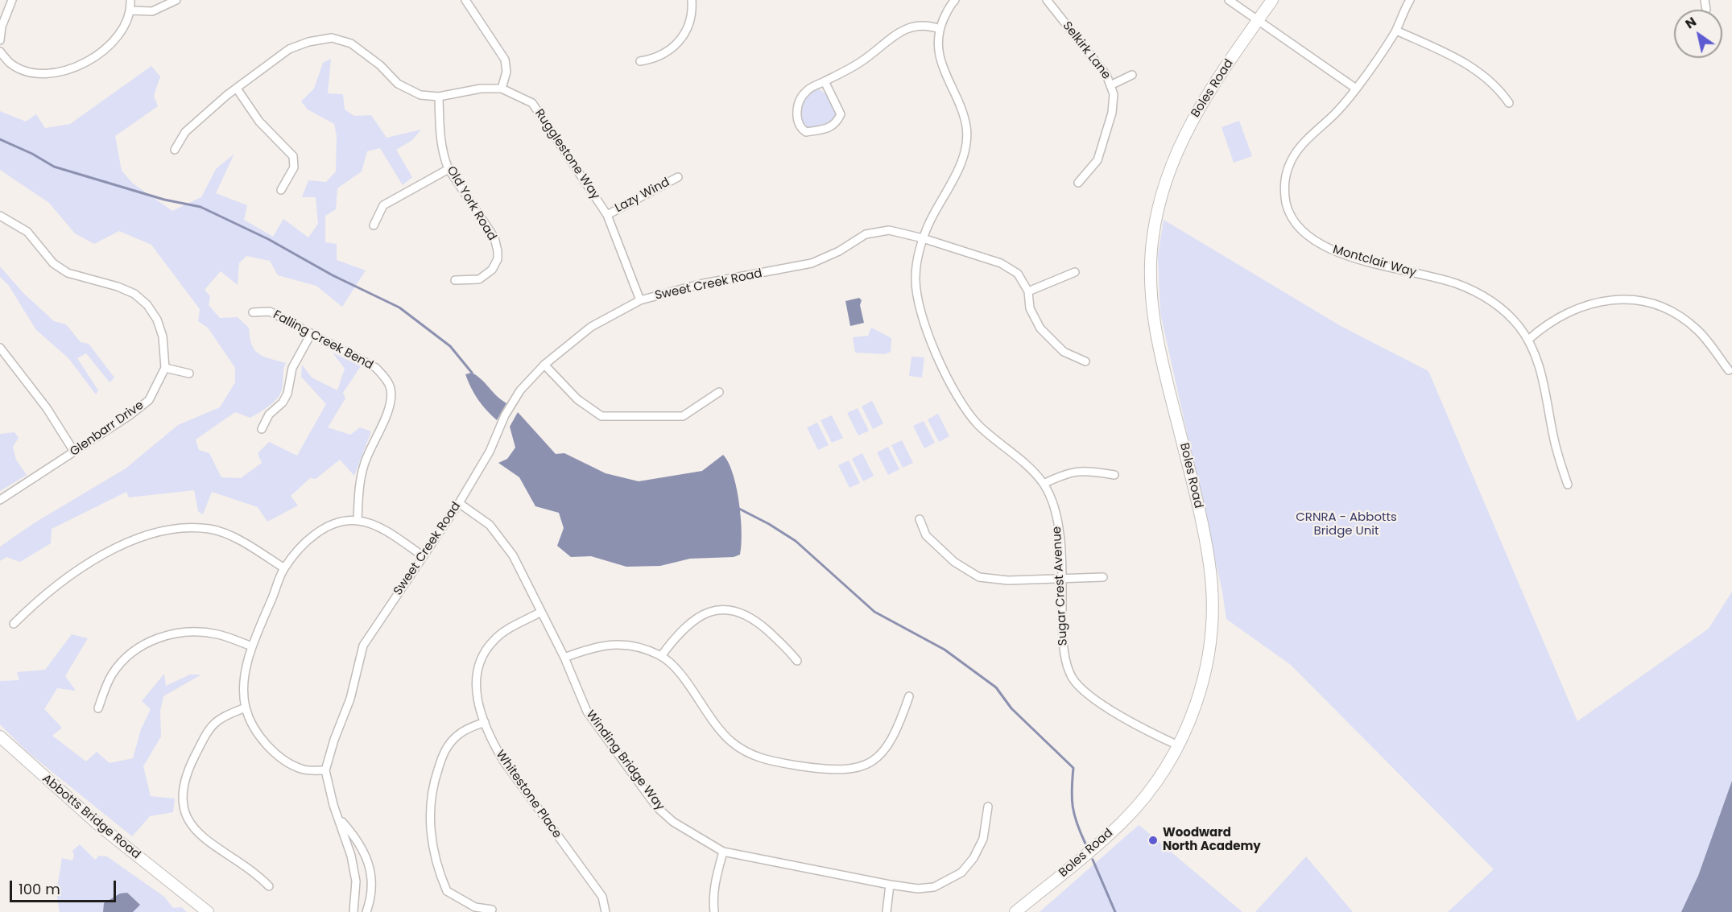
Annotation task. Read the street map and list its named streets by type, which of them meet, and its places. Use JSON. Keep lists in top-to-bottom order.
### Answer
{
  "streets": {
    "street": [
      "Selkirk Lane",
      "Boles Road",
      "Rugglestone Way",
      "Lazy Wind",
      "Old York Road",
      "Montclair Way",
      "Sweet Creek Road",
      "Falling Creek Bend",
      "Glenbarr Drive",
      "Sugar Crest Avenue",
      "Winding Bridge Way",
      "Whitestone Place",
      "Abbotts Bridge Road"
    ]
  },
  "crossings": [
    ["Boles Road", "Sugar Crest Avenue"],
    ["Rugglestone Way", "Lazy Wind"],
    ["Rugglestone Way", "Old York Road"],
    ["Rugglestone Way", "Sweet Creek Road"],
    ["Sweet Creek Road", "Sugar Crest Avenue"],
    ["Sweet Creek Road", "Winding Bridge Way"],
    ["Winding Bridge Way", "Whitestone Place"]
  ],
  "parks": ["CRNRA - Abbotts Bridge Unit"],
  "places": ["Woodward North Academy"],
  "scale_bar": "100 m",
  "north": "top left"
}
